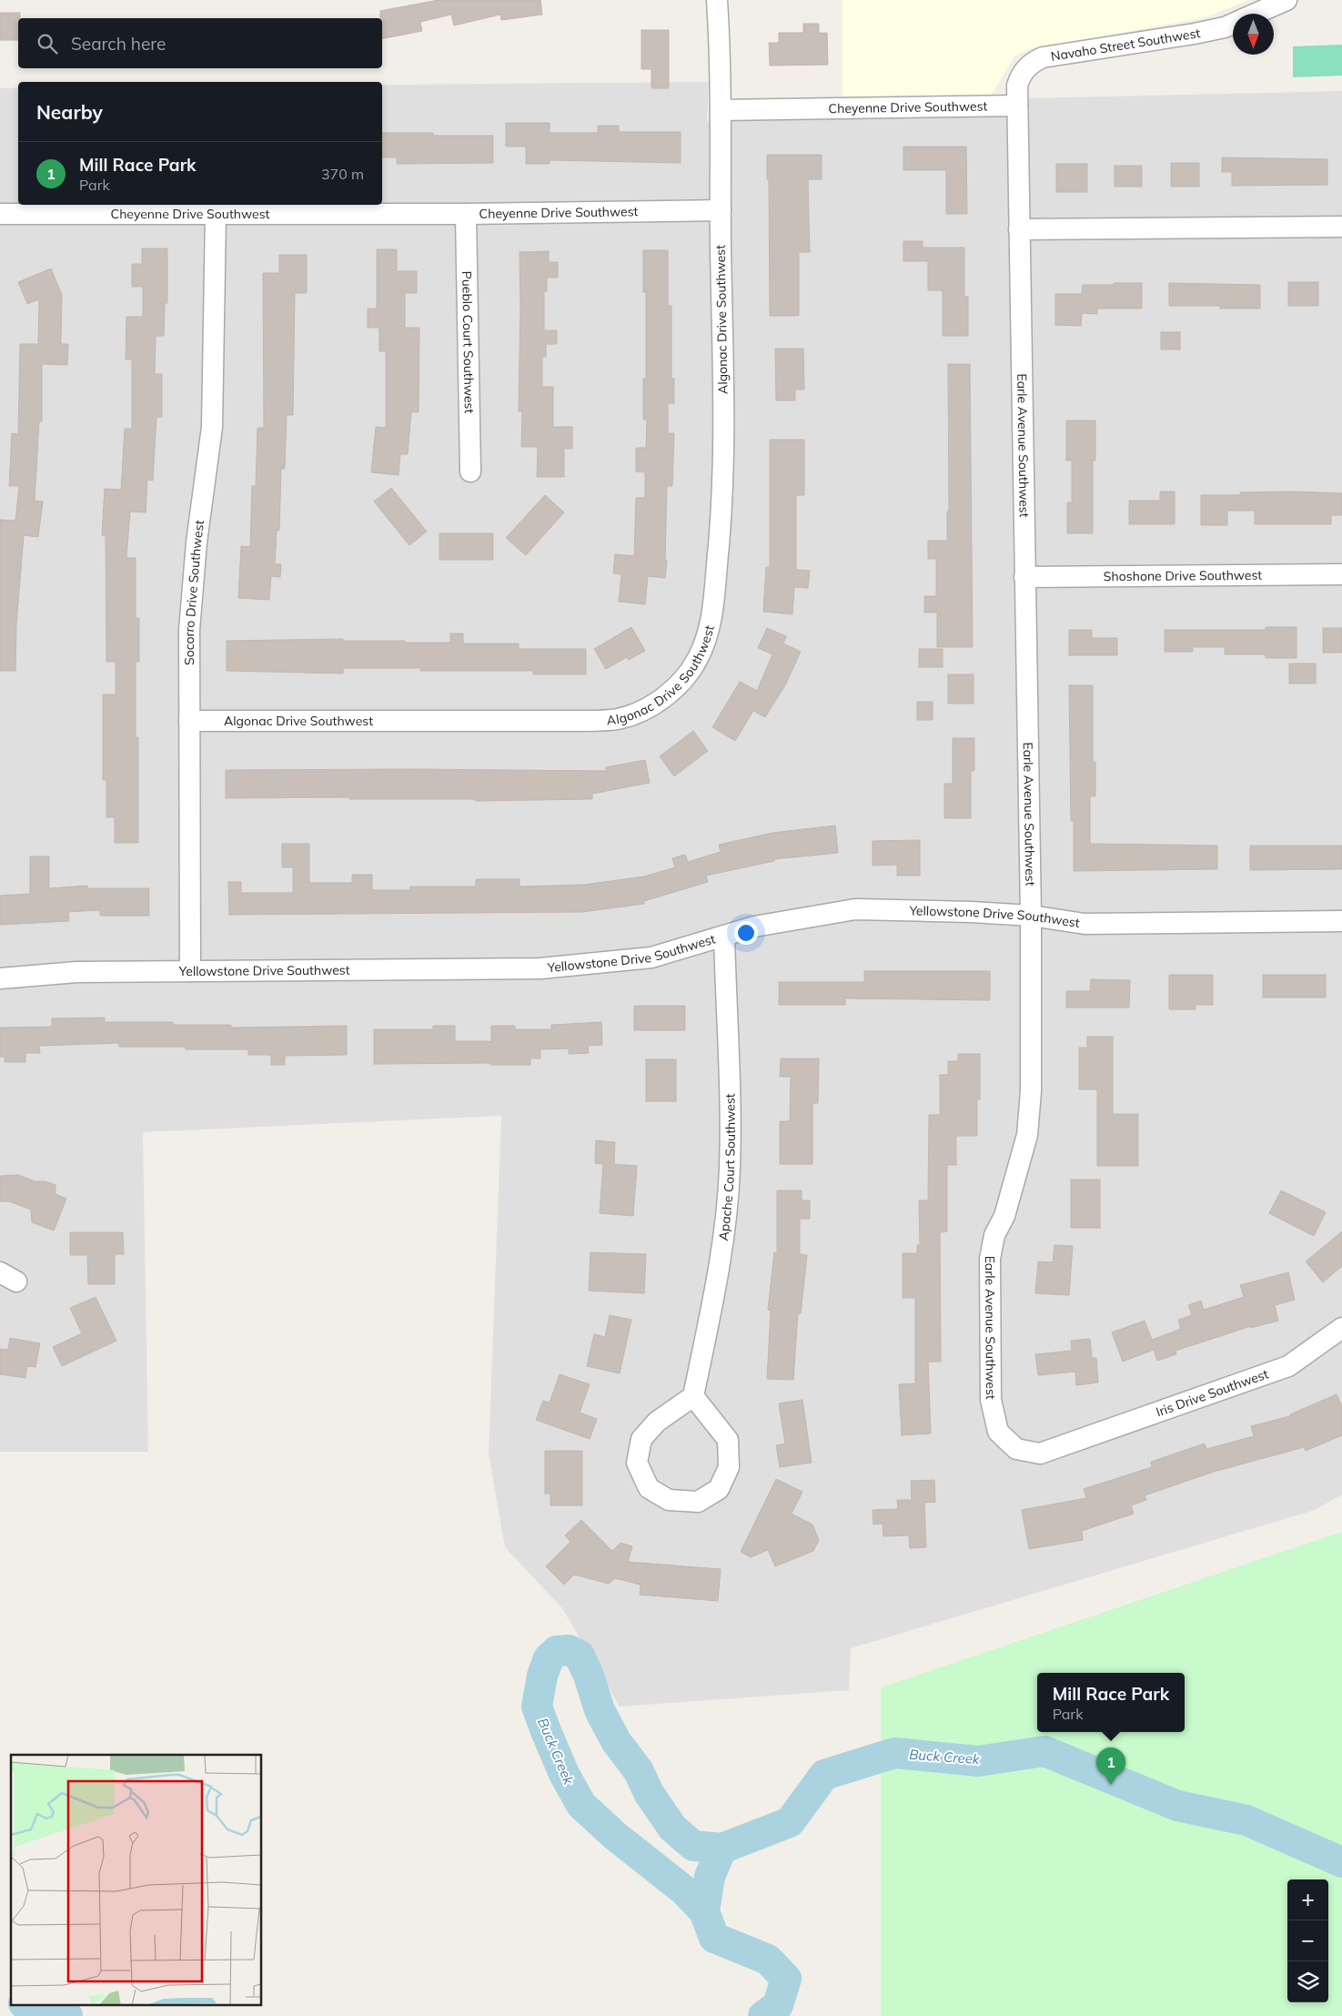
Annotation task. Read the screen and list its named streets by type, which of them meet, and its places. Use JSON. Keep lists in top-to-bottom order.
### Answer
{
  "streets": {
    "street": [
      "Navaho Street Southwest",
      "Cheyenne Drive Southwest",
      "Algonac Drive Southwest",
      "Pueblo Court Southwest",
      "Earle Avenue Southwest",
      "Shoshone Drive Southwest",
      "Socorro Drive Southwest",
      "Yellowstone Drive Southwest",
      "Apache Court Southwest",
      "Iris Drive Southwest"
    ]
  },
  "crossings": [
    ["Navaho Street Southwest", "Cheyenne Drive Southwest"],
    ["Navaho Street Southwest", "Earle Avenue Southwest"],
    ["Cheyenne Drive Southwest", "Algonac Drive Southwest"],
    ["Cheyenne Drive Southwest", "Pueblo Court Southwest"],
    ["Cheyenne Drive Southwest", "Earle Avenue Southwest"],
    ["Cheyenne Drive Southwest", "Socorro Drive Southwest"],
    ["Algonac Drive Southwest", "Socorro Drive Southwest"],
    ["Earle Avenue Southwest", "Shoshone Drive Southwest"],
    ["Earle Avenue Southwest", "Yellowstone Drive Southwest"],
    ["Earle Avenue Southwest", "Iris Drive Southwest"],
    ["Socorro Drive Southwest", "Yellowstone Drive Southwest"],
    ["Yellowstone Drive Southwest", "Apache Court Southwest"]
  ],
  "water": ["Buck Creek"],
  "north": "bottom",
  "page": {
    "search": "Search here",
    "heading": "Nearby",
    "list": [
      {
        "mark": "1",
        "name": "Mill Race Park",
        "note": "Park",
        "value": "370 m"
      }
    ],
    "popup": ["Mill Race Park", "Park"],
    "pins": "1",
    "map_buttons": ["+", "−"]
  }
}
